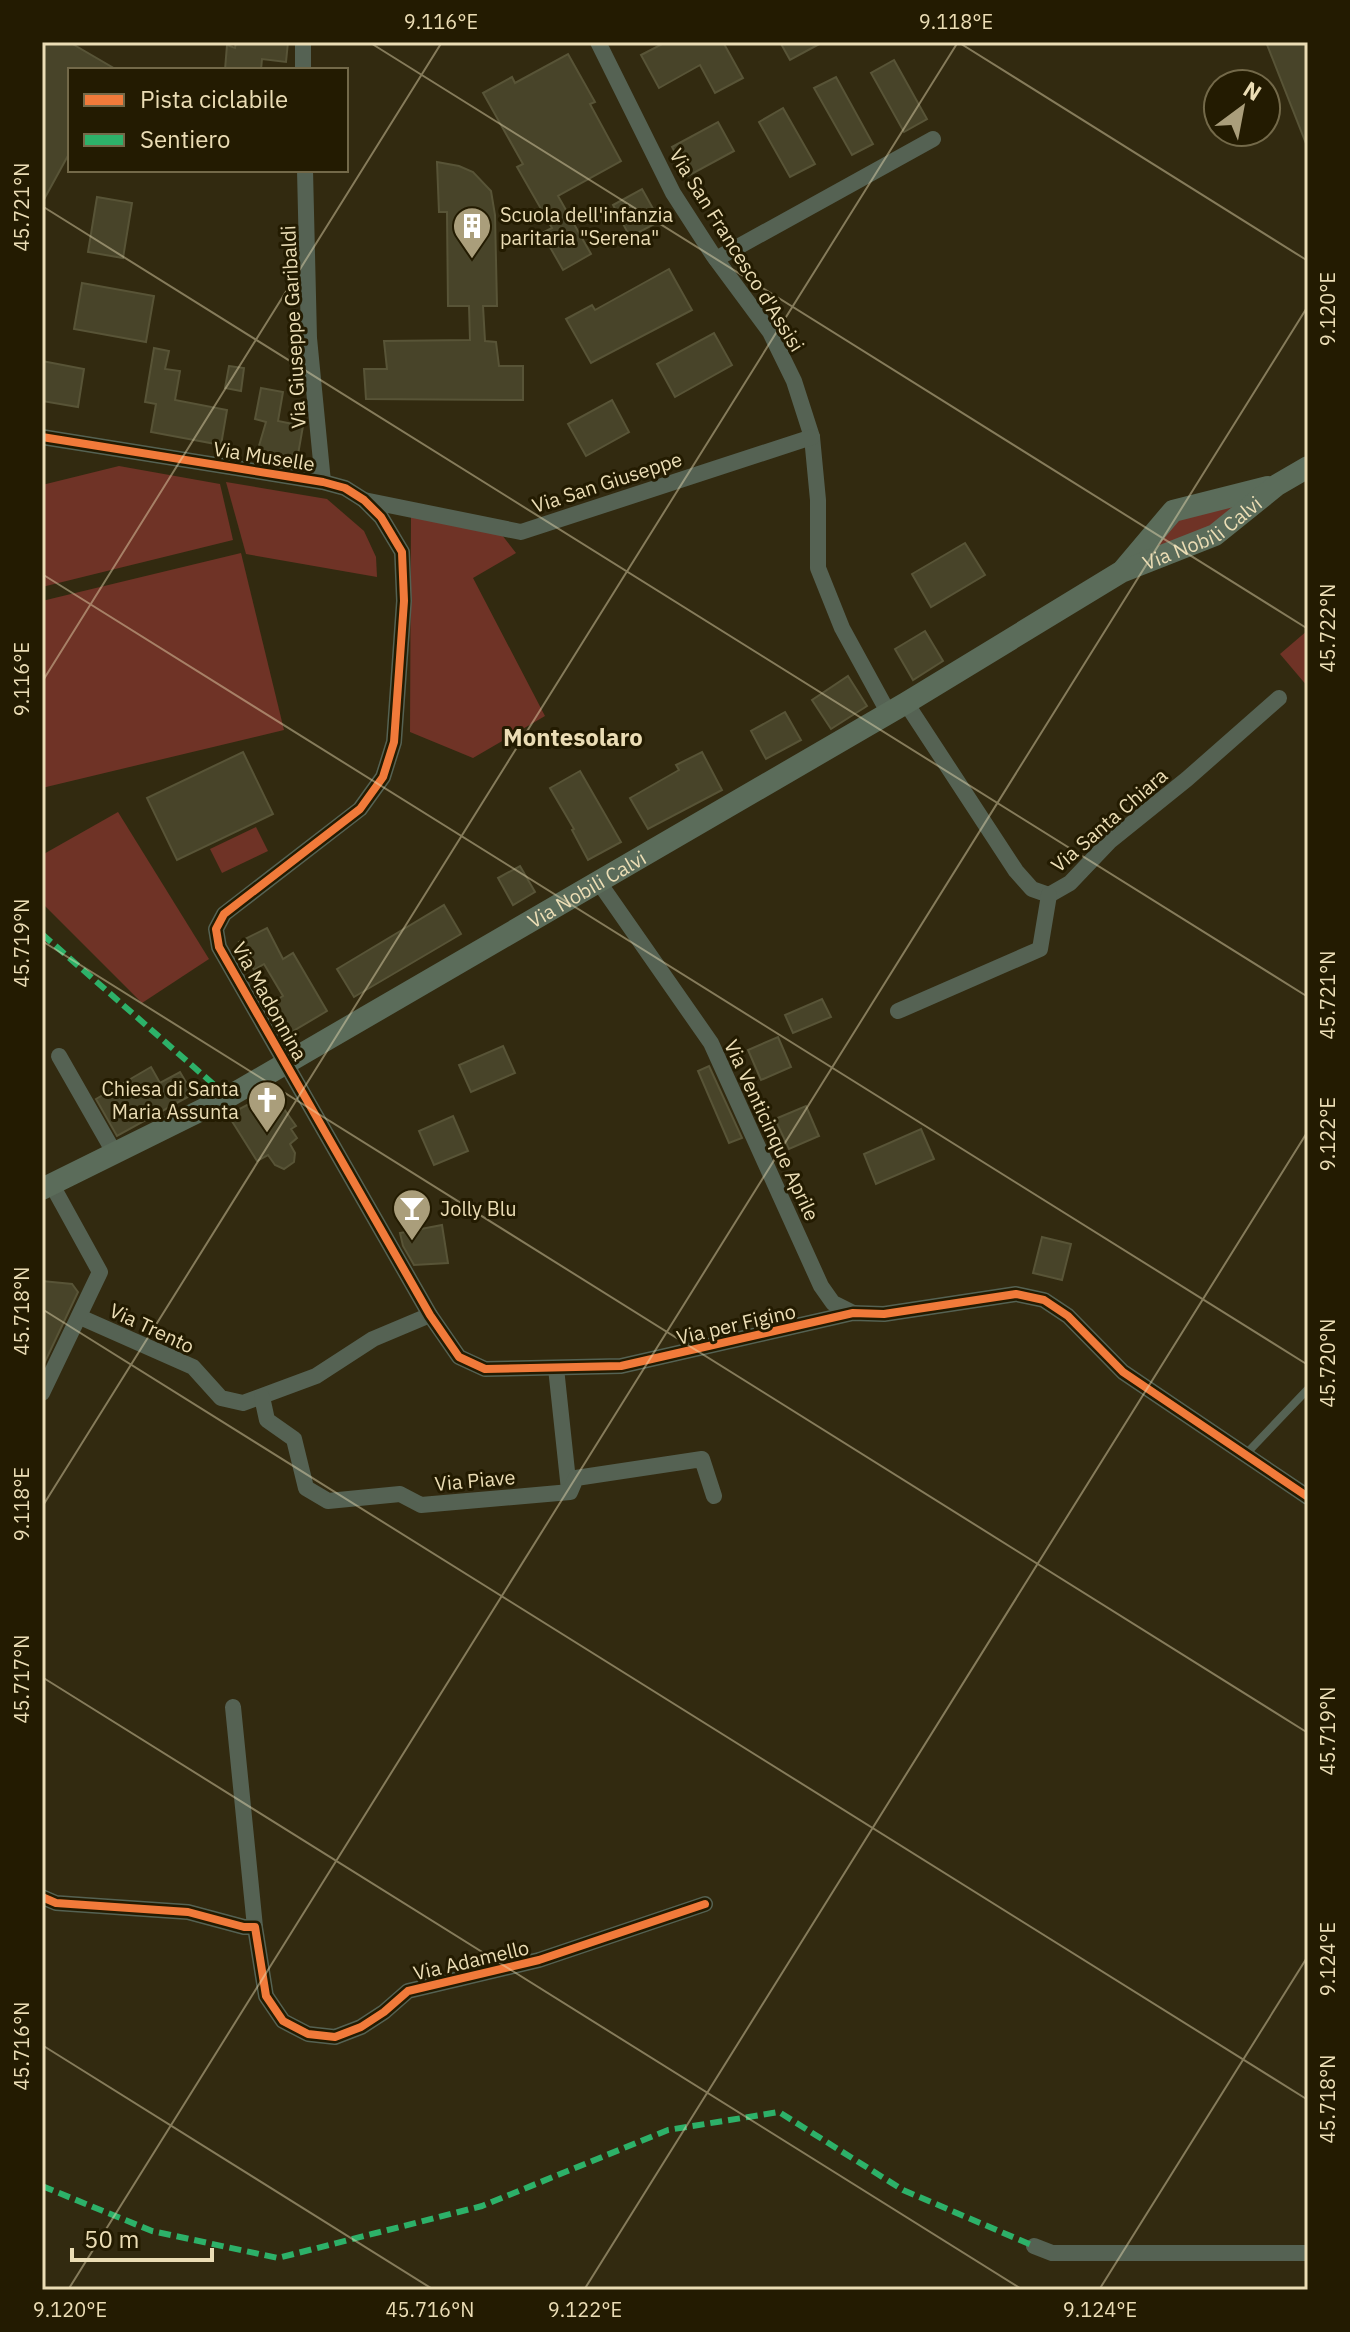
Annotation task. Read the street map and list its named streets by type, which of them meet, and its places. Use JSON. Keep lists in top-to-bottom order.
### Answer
{
  "streets": {
    "main road": ["Via Nobili Calvi"],
    "street": [
      "Via San Francesco d'Assisi",
      "Via Giuseppe Garibaldi",
      "Via Muselle",
      "Via San Giuseppe",
      "Via Santa Chiara",
      "Via Madonnina",
      "Via Venticinque Aprile",
      "Via per Figino",
      "Via Trento",
      "Via Piave",
      "Via Adamello"
    ]
  },
  "crossings": [
    ["Via San Francesco d'Assisi", "Via San Giuseppe"],
    ["Via San Francesco d'Assisi", "Via Nobili Calvi"],
    ["Via San Francesco d'Assisi", "Via Santa Chiara"],
    ["Via Giuseppe Garibaldi", "Via Muselle"],
    ["Via Muselle", "Via San Giuseppe"],
    ["Via Muselle", "Via Madonnina"],
    ["Via Nobili Calvi", "Via Madonnina"],
    ["Via Nobili Calvi", "Via Venticinque Aprile"],
    ["Via Madonnina", "Via per Figino"],
    ["Via Venticinque Aprile", "Via per Figino"],
    ["Via Trento", "Via Piave"]
  ],
  "districts": ["Montesolaro"],
  "places": {
    "building": ["Scuola dell'infanzia paritaria \"Serena\""],
    "church": ["Chiesa di Santa Maria Assunta"],
    "bar": ["Jolly Blu"]
  },
  "legend": ["Pista ciclabile", "Sentiero"],
  "scale_bar": "50 m",
  "north": "top right",
  "coordinates": [
    "9.116°E",
    "9.118°E",
    "45.721°N",
    "9.120°E",
    "45.722°N",
    "45.719°N",
    "9.122°E",
    "45.718°N",
    "45.720°N",
    "45.717°N",
    "9.124°E",
    "45.716°N"
  ]
}
